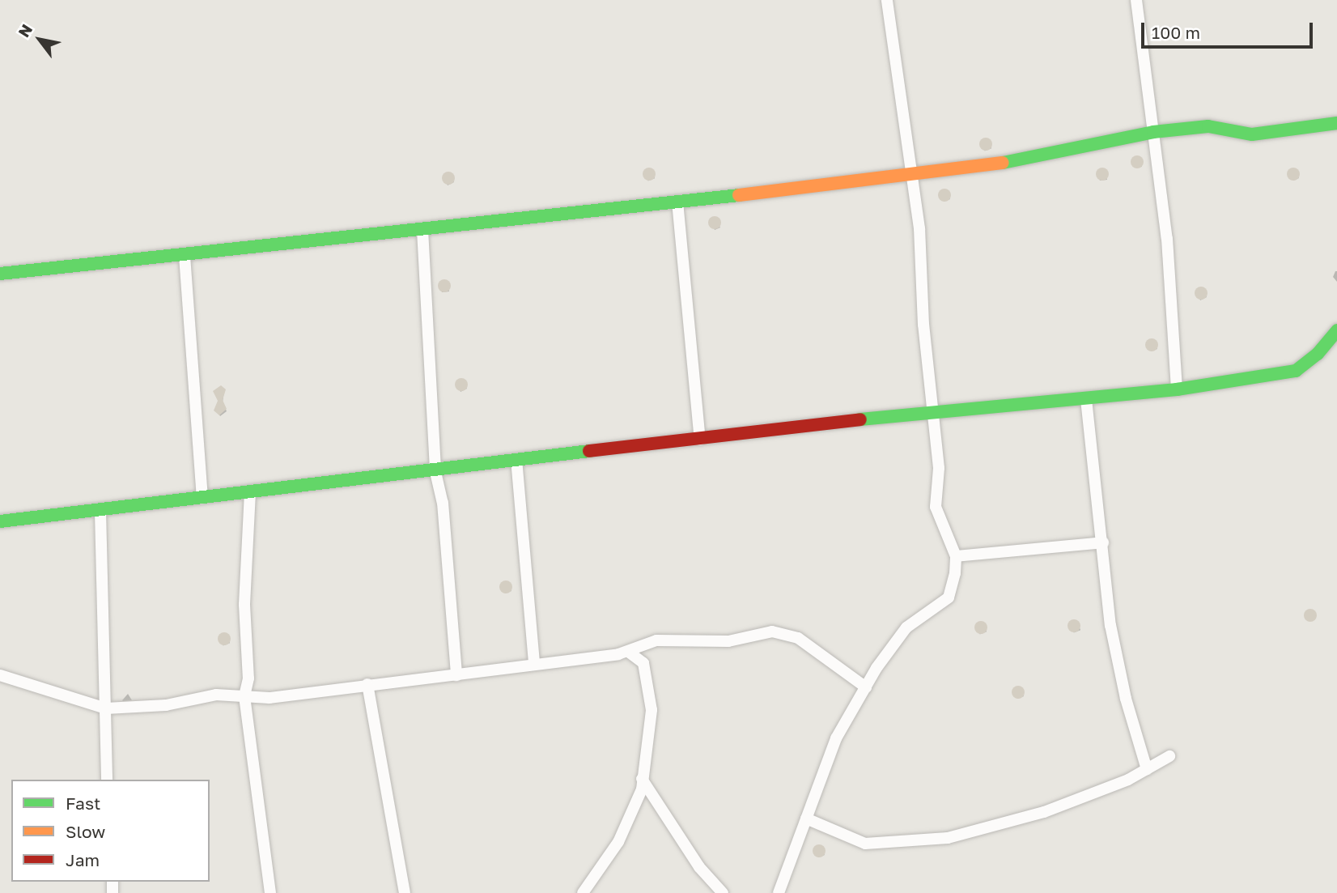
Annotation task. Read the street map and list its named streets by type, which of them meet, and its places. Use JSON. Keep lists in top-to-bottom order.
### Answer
{
  "legend": ["Fast", "Slow", "Jam"],
  "scale_bar": "100 m",
  "north": "top left"
}
